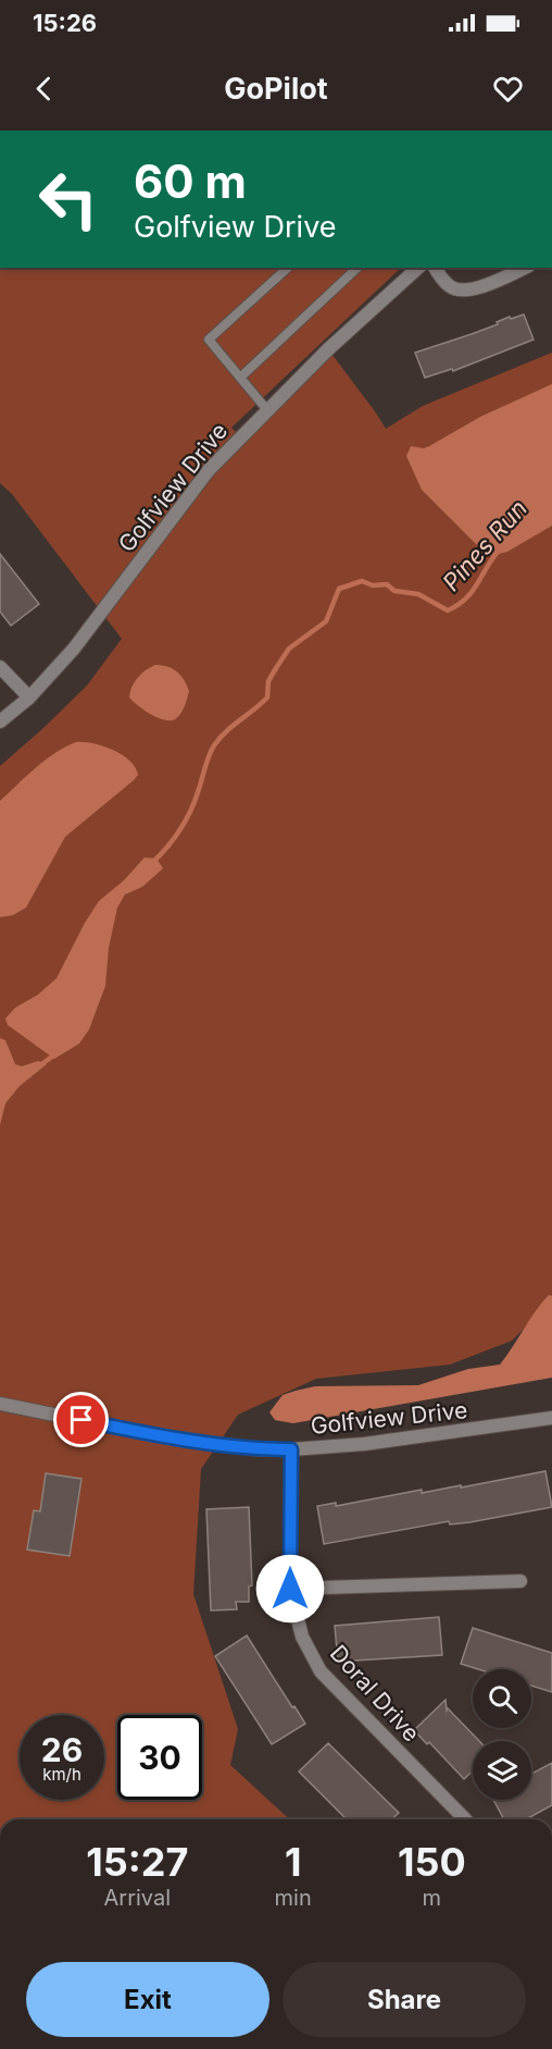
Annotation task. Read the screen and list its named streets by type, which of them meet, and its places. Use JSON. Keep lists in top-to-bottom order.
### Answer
{
  "streets": {
    "street": ["Golfview Drive", "Doral Drive"]
  },
  "crossings": [
    ["Golfview Drive", "Doral Drive"]
  ],
  "water": ["Pines Run"],
  "page": {
    "status": "15:26",
    "header": "GoPilot",
    "turn": ["60 m", "Golfview Drive"],
    "speed": "26 km/h",
    "limit": "30",
    "eta": [
      "15:27",
      "Arrival",
      "1",
      "min",
      "150",
      "m"
    ],
    "buttons": ["Exit", "Share"]
  }
}
